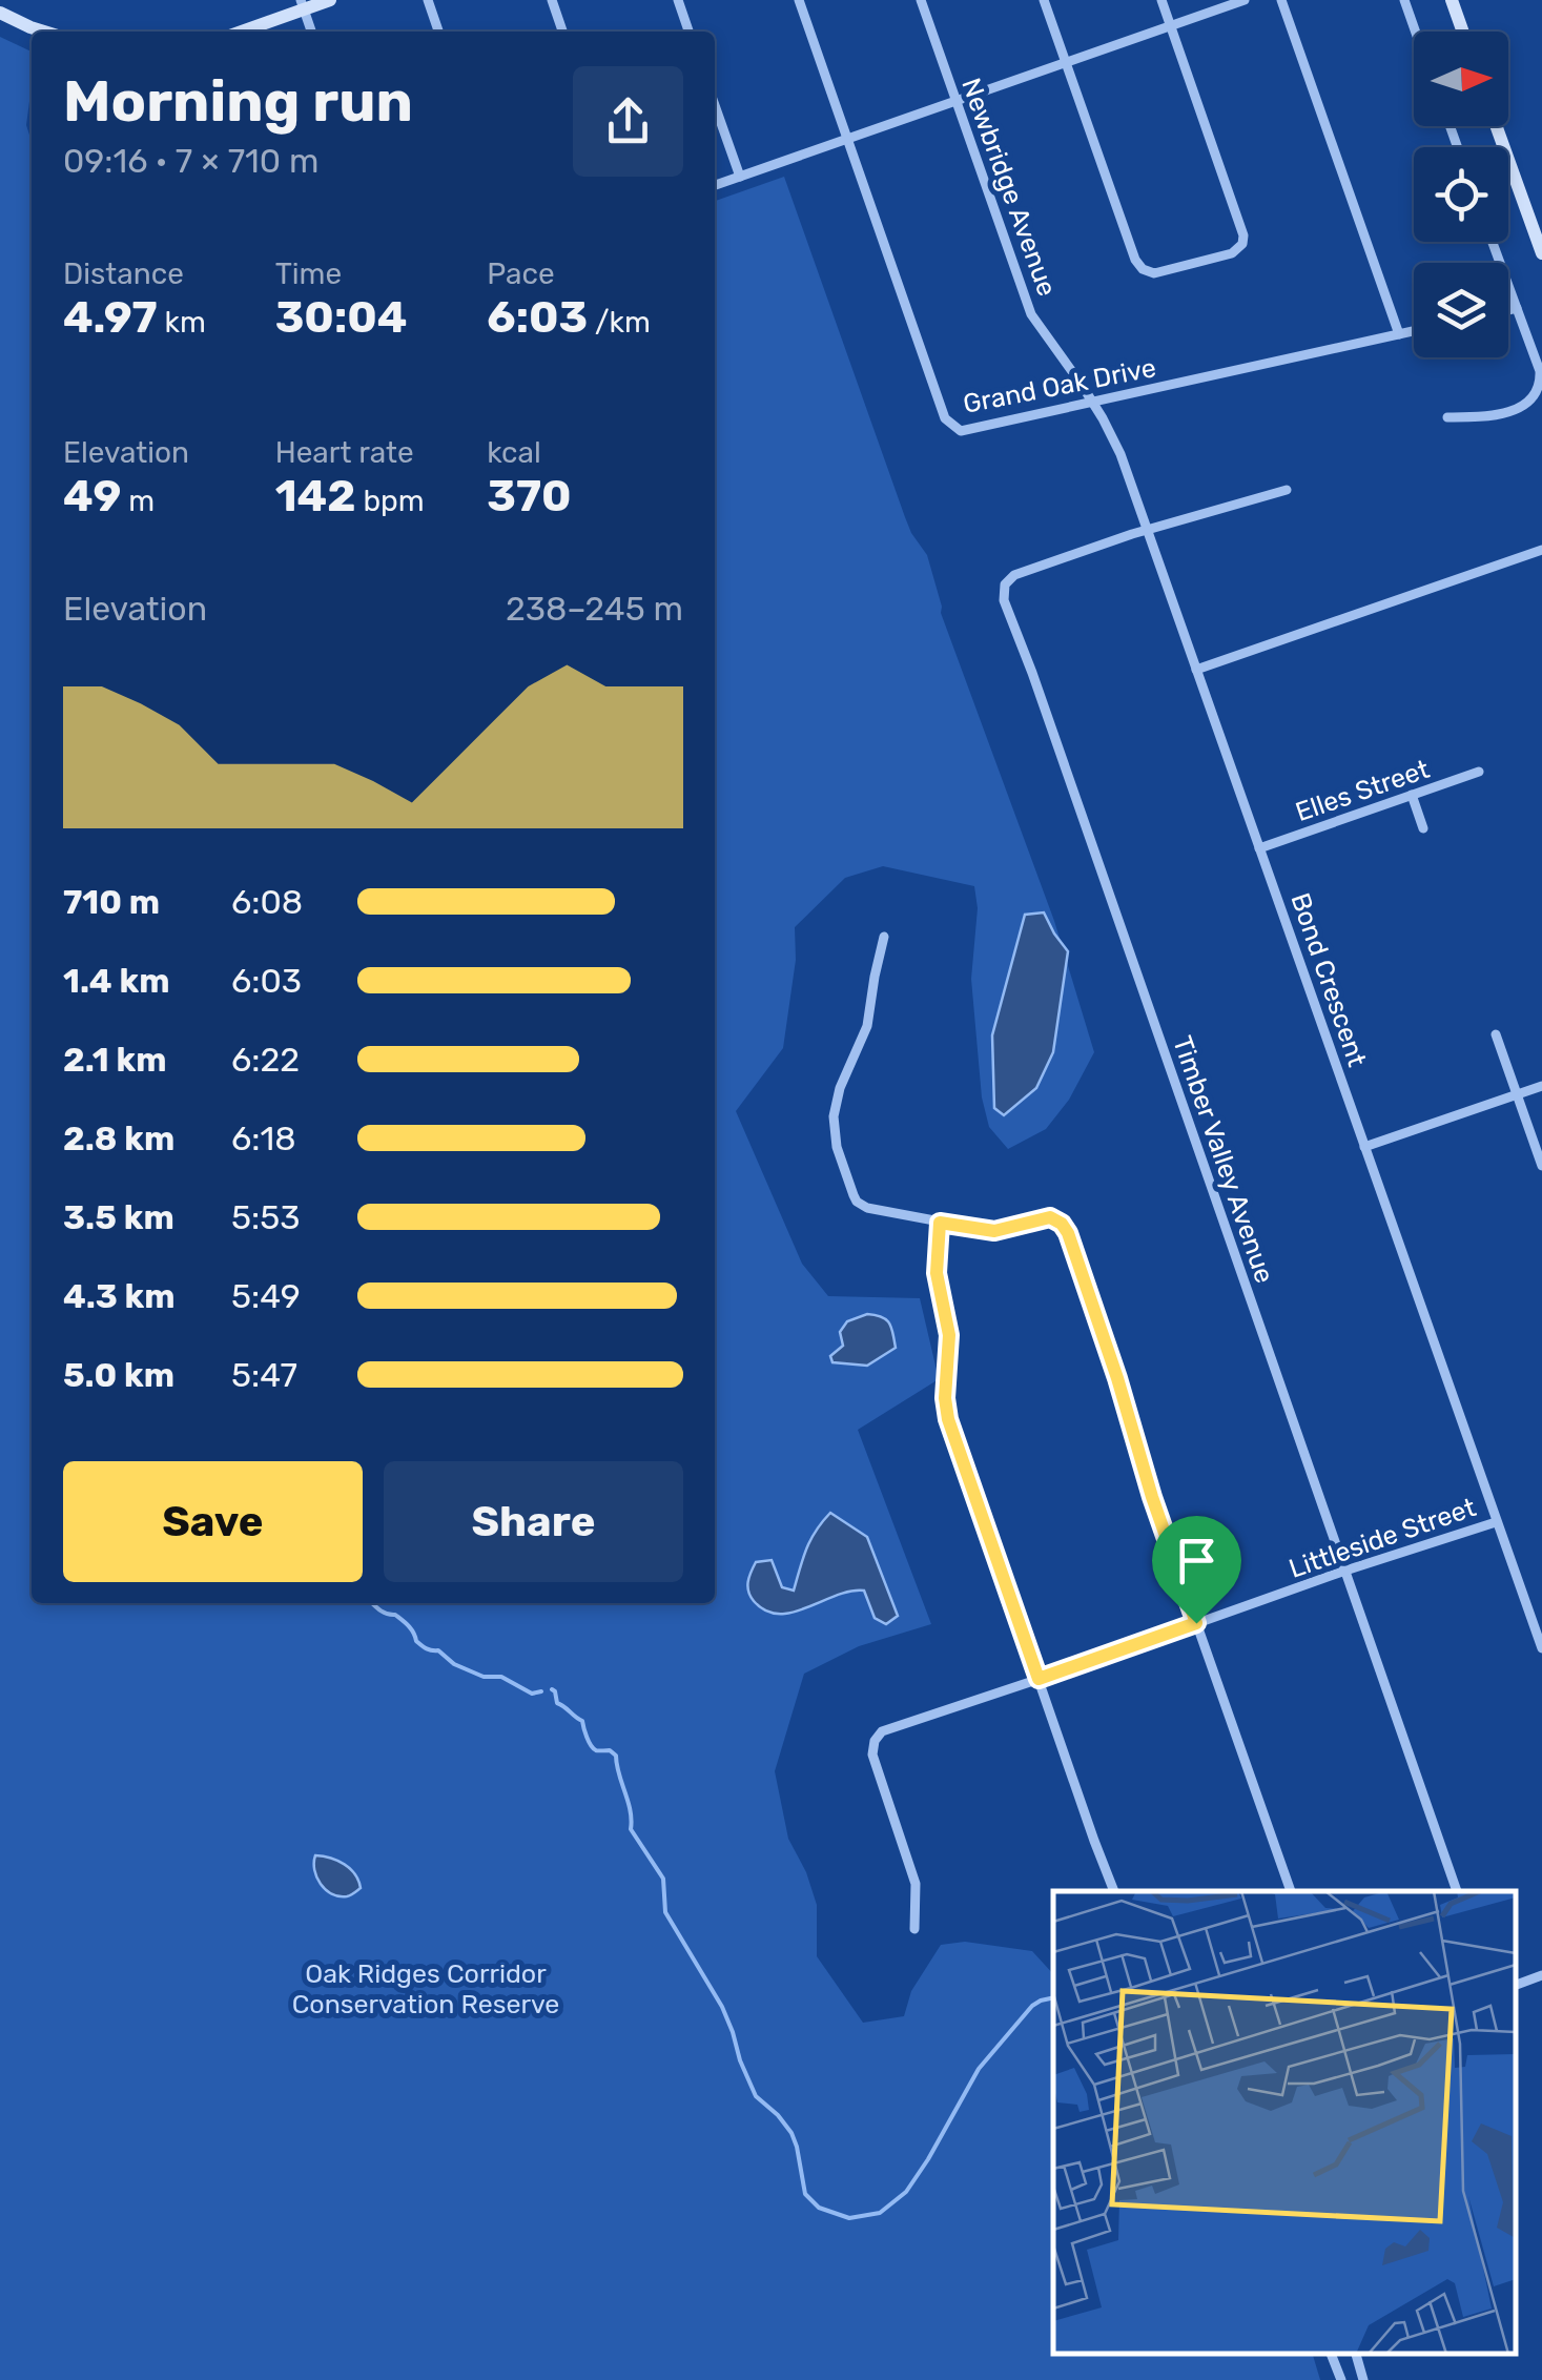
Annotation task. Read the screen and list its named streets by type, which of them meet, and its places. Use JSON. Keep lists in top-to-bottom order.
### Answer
{
  "streets": {
    "street": [
      "Newbridge Avenue",
      "Grand Oak Drive",
      "Elles Street",
      "Bond Crescent",
      "Timber Valley Avenue",
      "Littleside Street"
    ]
  },
  "crossings": [
    ["Newbridge Avenue", "Grand Oak Drive"],
    ["Newbridge Avenue", "Bond Crescent"],
    ["Newbridge Avenue", "Timber Valley Avenue"],
    ["Elles Street", "Bond Crescent"],
    ["Bond Crescent", "Littleside Street"],
    ["Timber Valley Avenue", "Littleside Street"]
  ],
  "parks": ["Oak Ridges Corridor Conservation Reserve"],
  "north": "right",
  "page": {
    "heading": ["Morning run", "09:16 · 7 × 710 m"],
    "stats": [
      ["Distance", "4.97 km"],
      ["Time", "30:04"],
      ["Pace", "6:03 /km"],
      ["Elevation", "49 m"],
      ["Heart rate", "142 bpm"],
      ["kcal", "370"]
    ],
    "chart": ["Elevation", "238–245 m"],
    "list": [
      {
        "name": "710 m",
        "note": "6:08"
      },
      {
        "name": "1.4 km",
        "note": "6:03"
      },
      {
        "name": "2.1 km",
        "note": "6:22"
      },
      {
        "name": "2.8 km",
        "note": "6:18"
      },
      {
        "name": "3.5 km",
        "note": "5:53"
      },
      {
        "name": "4.3 km",
        "note": "5:49"
      },
      {
        "name": "5.0 km",
        "note": "5:47"
      }
    ],
    "buttons": ["Save", "Share"]
  }
}
